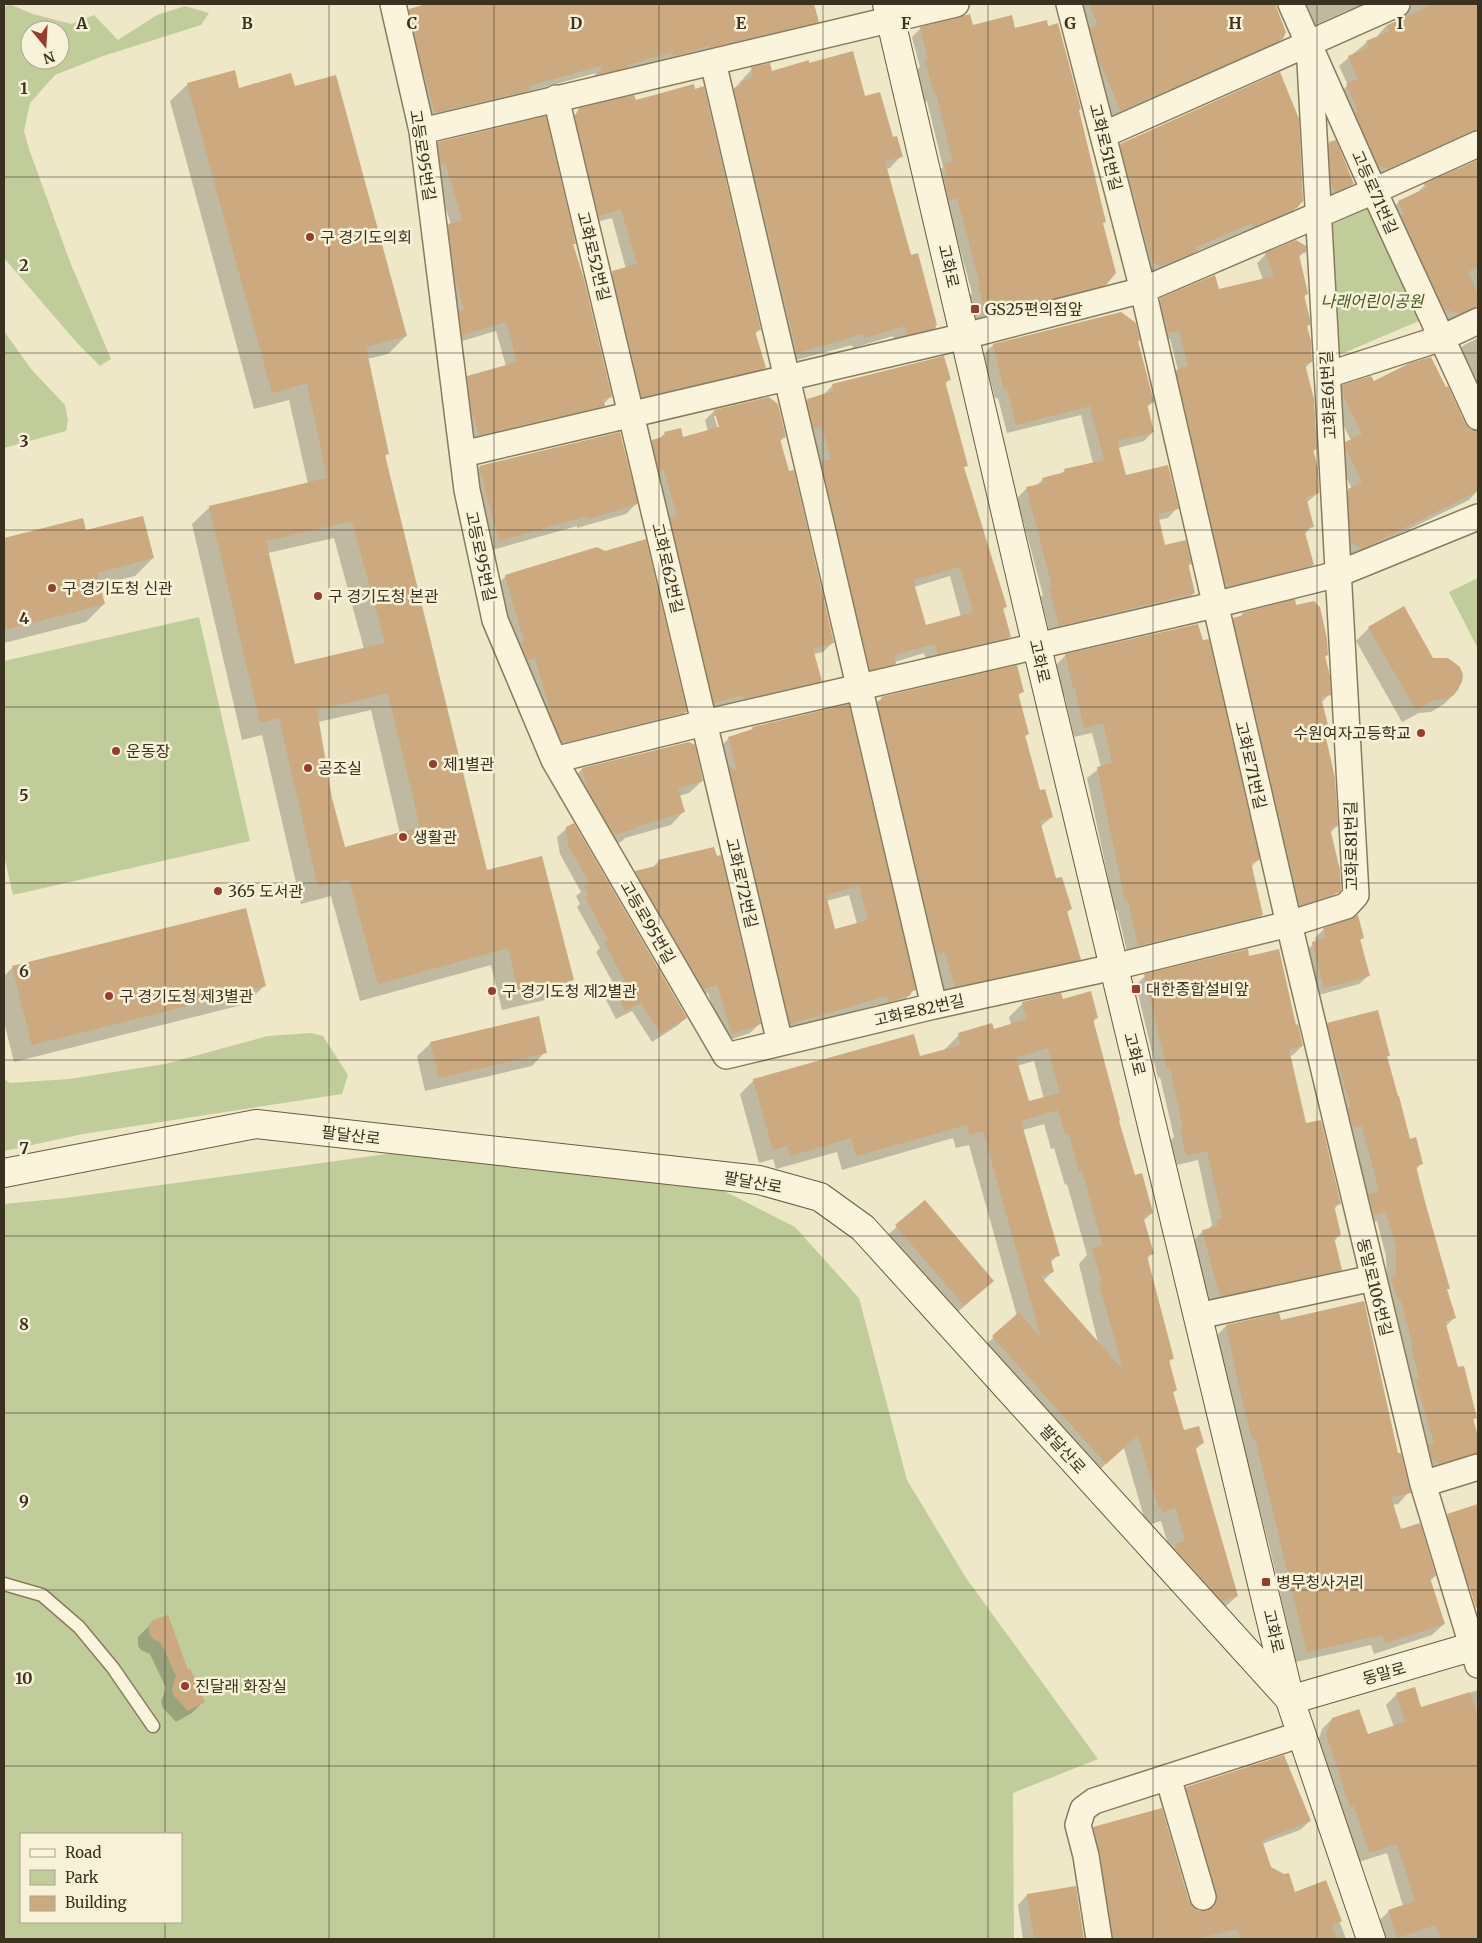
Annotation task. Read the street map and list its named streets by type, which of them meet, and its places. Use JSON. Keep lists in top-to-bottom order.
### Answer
{
  "streets": {
    "street": [
      "고화로51번길",
      "고등로95번길",
      "고등로71번길",
      "고화로52번길",
      "고화로",
      "고화로61번길",
      "고화로62번길",
      "고화로71번길",
      "고화로81번길",
      "고화로72번길",
      "고화로82번길",
      "팔달산로",
      "동말로106번길",
      "동말로"
    ]
  },
  "crossings": [
    ["고등로95번길", "고화로82번길"],
    ["고등로71번길", "고화로61번길"],
    ["고화로52번길", "고화로62번길"],
    ["고화로", "고화로81번길"],
    ["고화로", "고화로82번길"],
    ["고화로", "팔달산로"],
    ["고화로", "동말로"],
    ["고화로61번길", "고화로81번길"],
    ["고화로62번길", "고화로72번길"],
    ["고화로71번길", "고화로81번길"],
    ["고화로71번길", "동말로106번길"],
    ["고화로81번길", "고화로82번길"],
    ["고화로81번길", "동말로106번길"],
    ["고화로72번길", "고화로82번길"],
    ["팔달산로", "동말로"],
    ["동말로106번길", "동말로"]
  ],
  "parks": ["나래어린이공원"],
  "places": {
    "other": [
      "구 경기도의회",
      "구 경기도청 신관",
      "구 경기도청 본관",
      "수원여자고등학교",
      "운동장",
      "제1별관",
      "공조실",
      "생활관",
      "365 도서관",
      "구 경기도청 제2별관",
      "구 경기도청 제3별관",
      "진달래 화장실"
    ],
    "transit": ["GS25편의점앞", "대한종합설비앞", "병무청사거리"]
  },
  "legend": ["Road", "Park", "Building"],
  "north": "bottom",
  "grid": {
    "columns": [
      "A",
      "B",
      "C",
      "D",
      "E",
      "F",
      "G",
      "H",
      "I"
    ],
    "rows": [
      "1",
      "2",
      "3",
      "4",
      "5",
      "6",
      "7",
      "8",
      "9",
      "10"
    ]
  }
}
